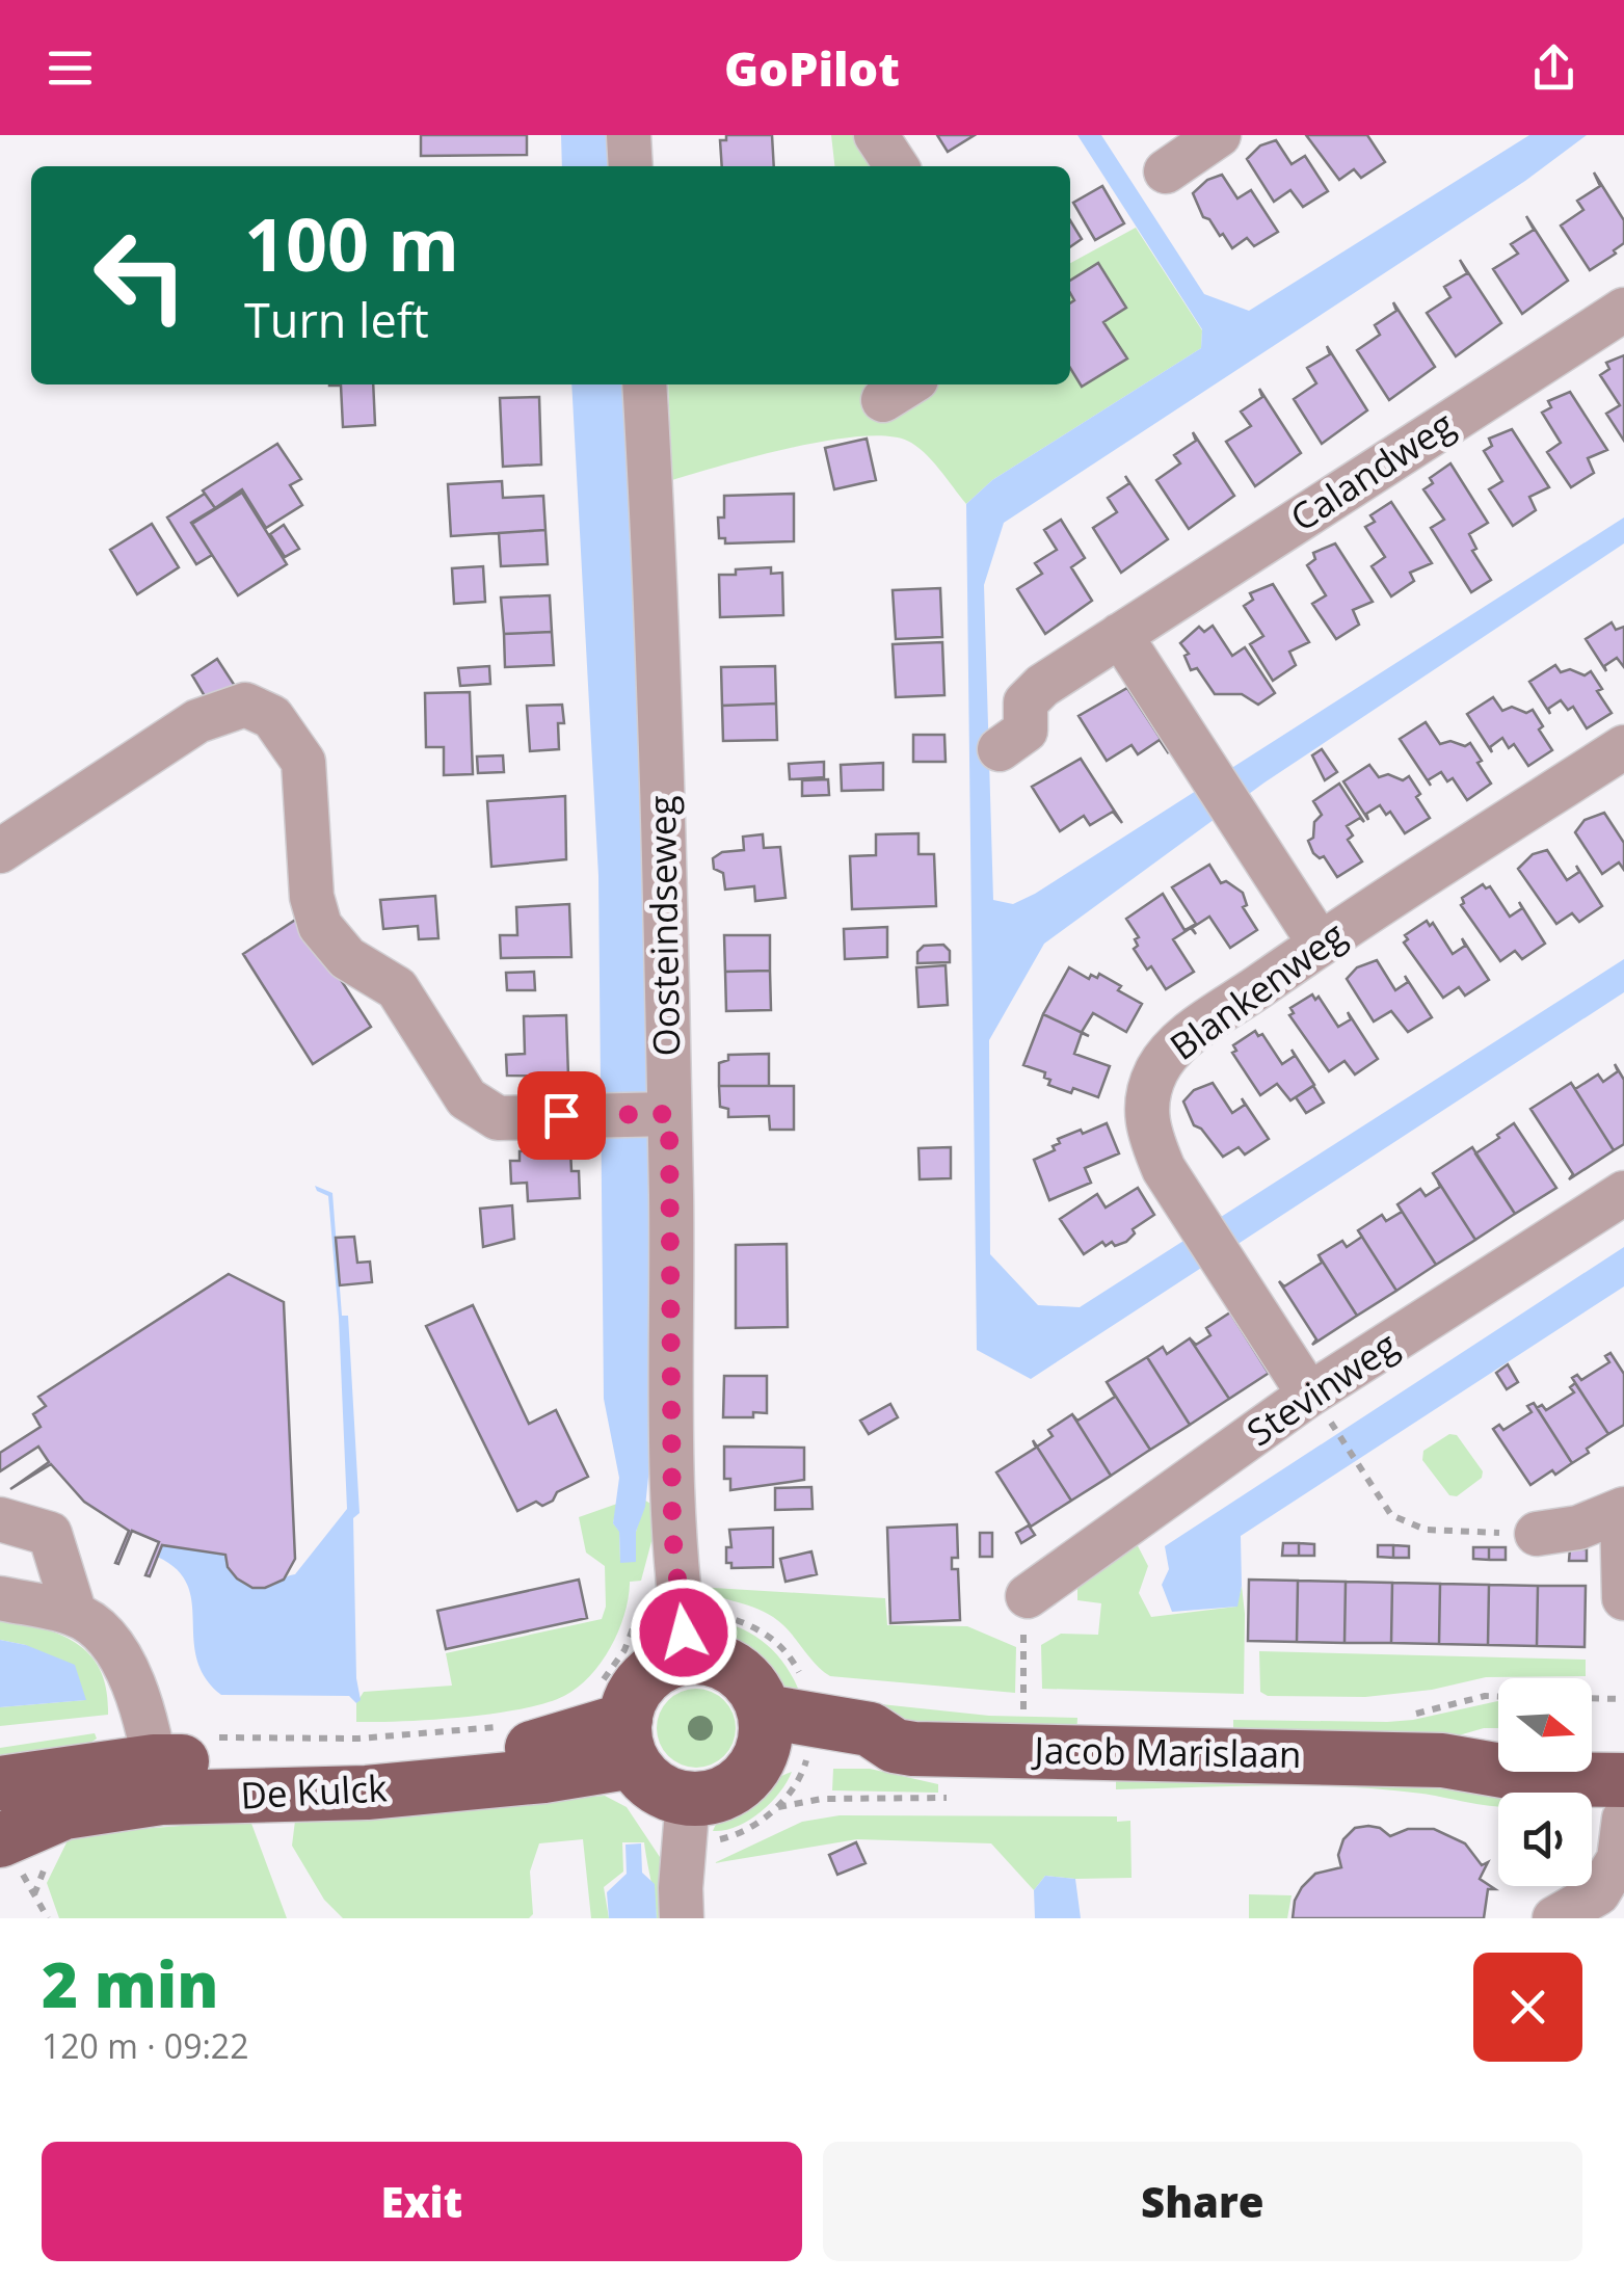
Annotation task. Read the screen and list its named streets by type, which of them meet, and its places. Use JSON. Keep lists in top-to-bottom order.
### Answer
{
  "streets": {
    "main road": ["Jacob Marislaan", "De Kulck"],
    "street": [
      "Calandweg",
      "Oosteindseweg",
      "Blankenweg",
      "Stevinweg"
    ]
  },
  "crossings": [
    ["Oosteindseweg", "Jacob Marislaan"],
    ["Oosteindseweg", "De Kulck"],
    ["Blankenweg", "Stevinweg"],
    ["Jacob Marislaan", "De Kulck"]
  ],
  "north": "right",
  "page": {
    "header": "GoPilot",
    "turn": ["100 m", "Turn left"],
    "heading": ["2 min", "120 m · 09:22"],
    "buttons": ["Exit", "Share"]
  }
}
